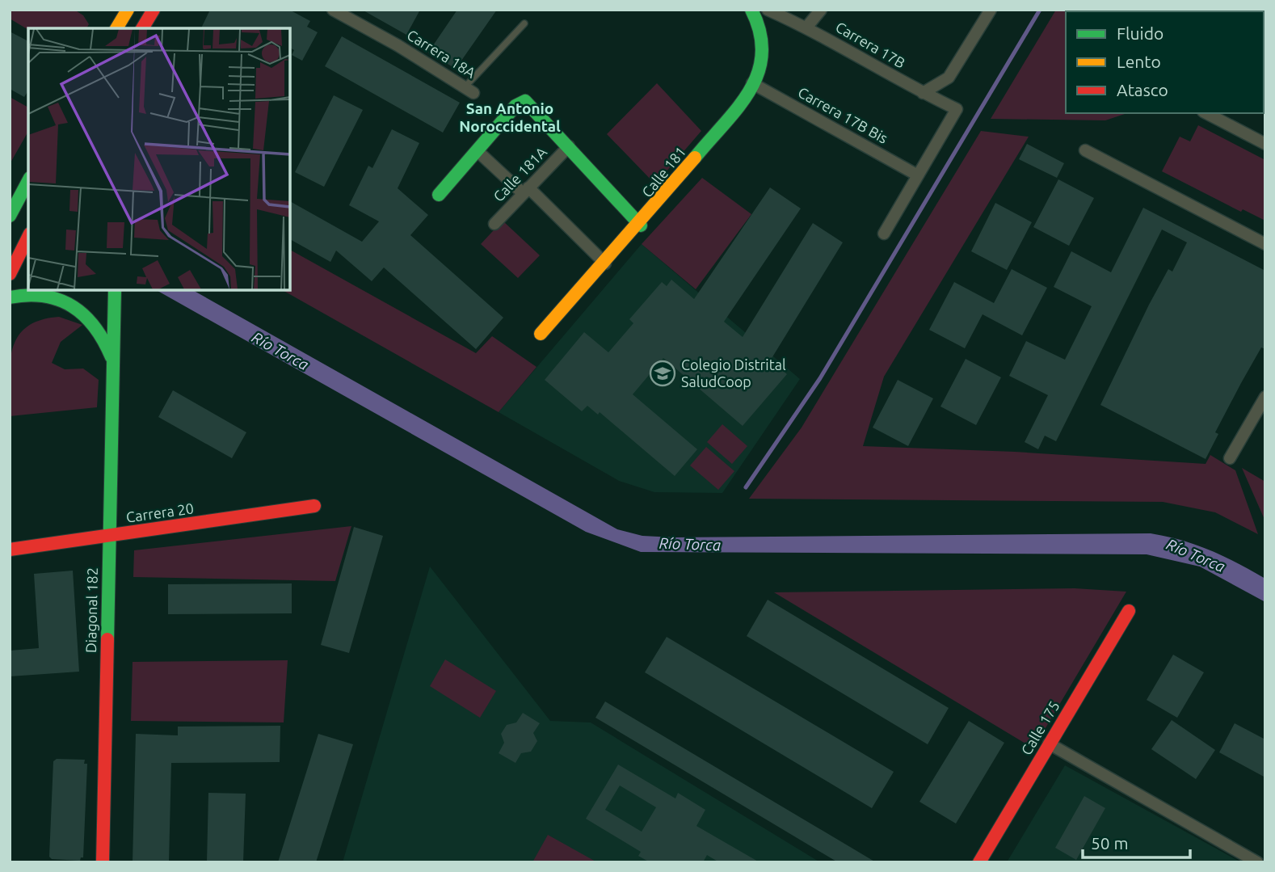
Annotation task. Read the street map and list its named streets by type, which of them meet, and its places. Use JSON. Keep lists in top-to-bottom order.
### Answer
{
  "streets": {
    "street": [
      "Carrera 17B",
      "Carrera 18A",
      "Carrera 17B Bis",
      "Calle 181",
      "Calle 181A",
      "Carrera 20",
      "Diagonal 182",
      "Calle 175"
    ]
  },
  "crossings": [
    ["Carrera 17B", "Carrera 17B Bis"],
    ["Carrera 17B Bis", "Calle 181"],
    ["Carrera 20", "Diagonal 182"]
  ],
  "districts": ["San Antonio Noroccidental"],
  "water": ["Río Torca"],
  "places": {
    "school or university": ["Colegio Distrital SaludCoop"]
  },
  "legend": ["Fluido", "Lento", "Atasco"],
  "scale_bar": "50 m"
}
